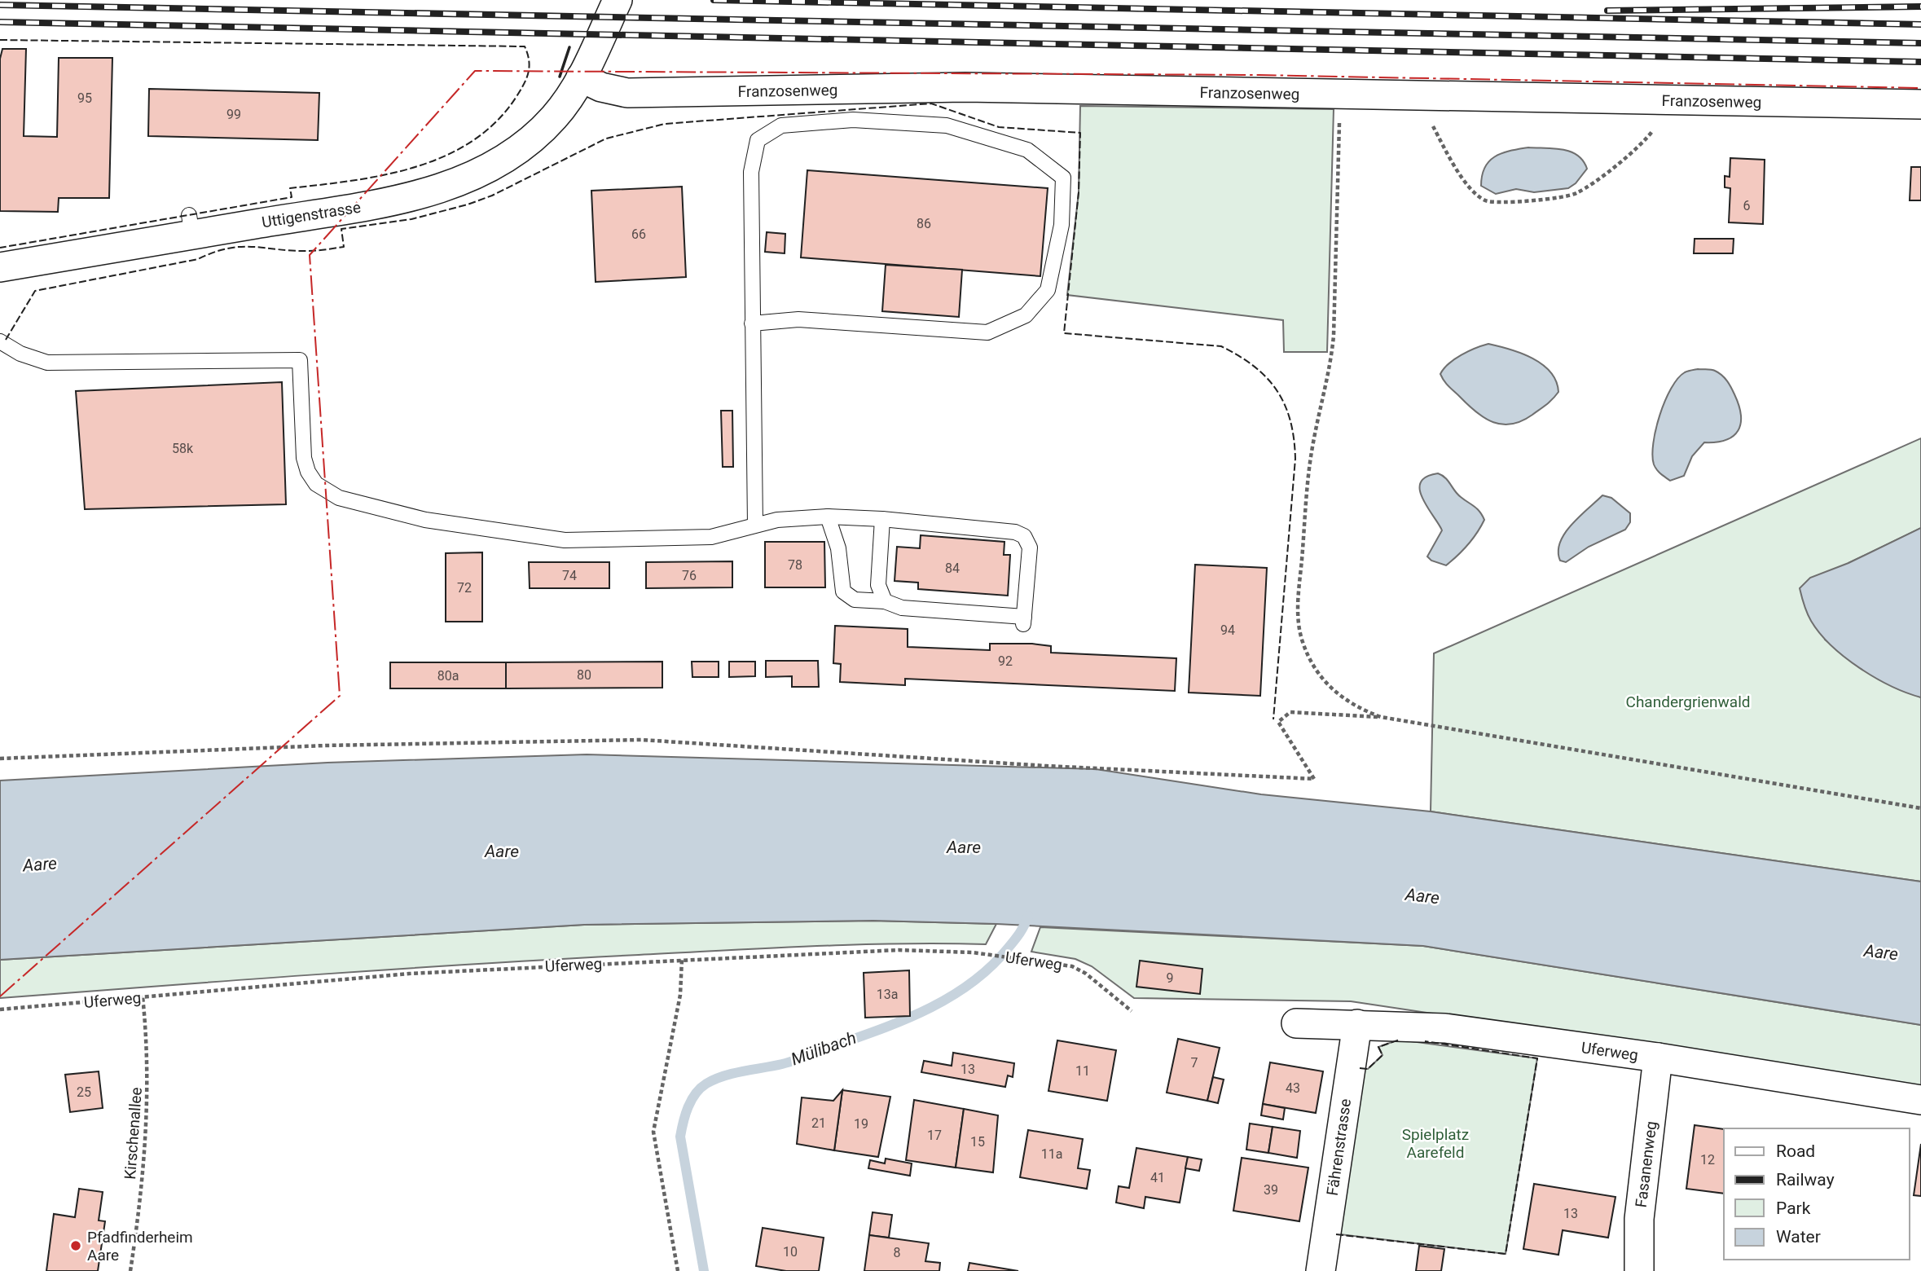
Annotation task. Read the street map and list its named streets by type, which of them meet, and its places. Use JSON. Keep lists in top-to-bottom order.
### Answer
{
  "streets": {
    "street": [
      "Franzosenweg",
      "Uttigenstrasse",
      "Uferweg",
      "Fährenstrasse",
      "Fasanenweg"
    ],
    "path": ["Kirschenallee"]
  },
  "crossings": [
    ["Franzosenweg", "Uttigenstrasse"],
    ["Uferweg", "Kirschenallee"],
    ["Uferweg", "Fährenstrasse"],
    ["Uferweg", "Fasanenweg"]
  ],
  "water": ["Aare", "Mülibach"],
  "parks": ["Chandergrienwald", "Spielplatz Aarefeld"],
  "places": ["Pfadfinderheim Aare"],
  "house_numbers": [
    "95",
    "99",
    "6",
    "86",
    "66",
    "58k",
    "78",
    "84",
    "74",
    "76",
    "72",
    "94",
    "92",
    "80",
    "80a",
    "9",
    "13a",
    "7",
    "13",
    "11",
    "43",
    "25",
    "21",
    "19",
    "17",
    "15",
    "11a",
    "12",
    "41",
    "39",
    "13",
    "10",
    "8"
  ],
  "legend": [
    "Road",
    "Railway",
    "Park",
    "Water"
  ]
}
